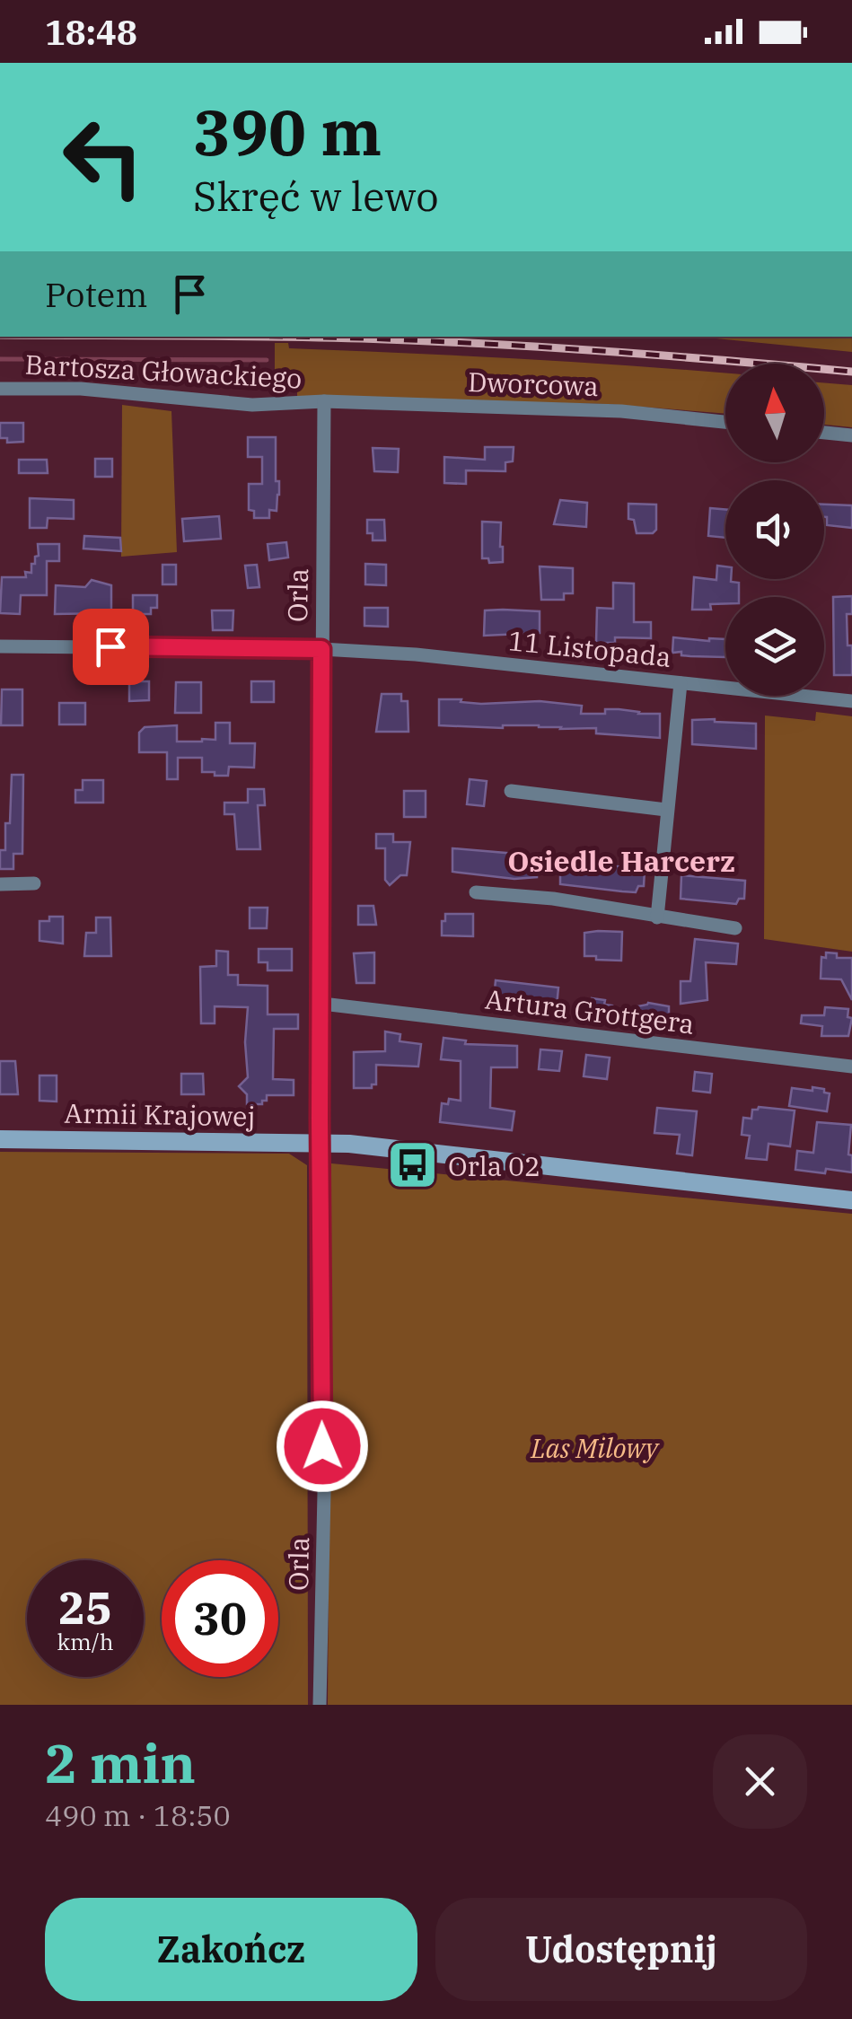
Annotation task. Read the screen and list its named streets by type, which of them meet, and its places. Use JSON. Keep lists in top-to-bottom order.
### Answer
{
  "streets": {
    "street": [
      "Bartosza Głowackiego",
      "Dworcowa",
      "Orla",
      "11 Listopada",
      "Artura Grottgera",
      "Armii Krajowej"
    ]
  },
  "crossings": [
    ["Bartosza Głowackiego", "Dworcowa"],
    ["Bartosza Głowackiego", "Orla"],
    ["Dworcowa", "Orla"],
    ["Orla", "11 Listopada"],
    ["Orla", "Artura Grottgera"],
    ["Orla", "Armii Krajowej"]
  ],
  "districts": ["Osiedle Harcerz"],
  "parks": ["Las Milowy"],
  "places": {
    "bus stop": ["Orla 02"]
  },
  "north": "top",
  "page": {
    "status": "18:48",
    "turn": ["390 m", "Skręć w lewo"],
    "then": "Potem",
    "speed": "25 km/h",
    "limit": "30",
    "heading": ["2 min", "490 m · 18:50"],
    "buttons": ["Zakończ", "Udostępnij"]
  }
}
